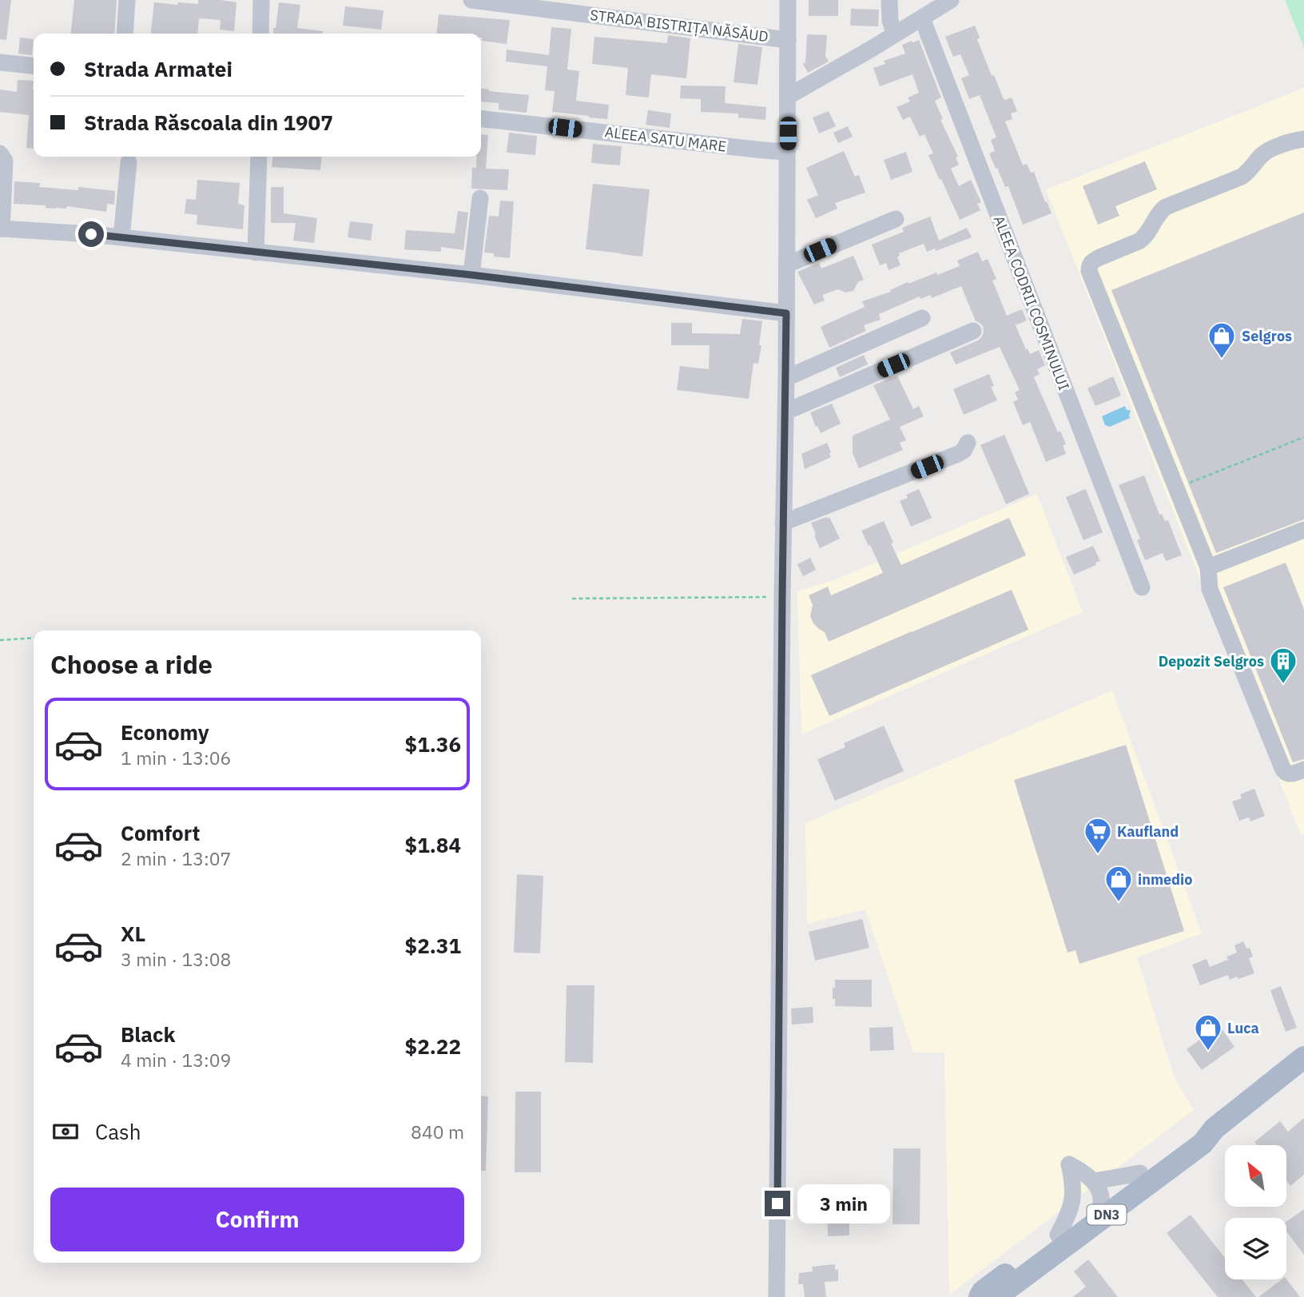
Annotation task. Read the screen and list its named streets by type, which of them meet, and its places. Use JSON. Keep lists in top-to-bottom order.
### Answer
{
  "streets": {
    "main road": ["DN3"],
    "street": ["STRADA BISTRIȚA NĂSĂUD", "ALEEA SATU MARE", "ALEEA CODRII COSMINULUI"]
  },
  "places": {
    "shop": ["Selgros", "inmedio", "Luca"],
    "building": ["Depozit Selgros"],
    "supermarket": ["Kaufland"]
  },
  "north": "top left",
  "page": {
    "banner": ["Strada Armatei", "Strada Răscoala din 1907"],
    "heading": "Choose a ride",
    "list": [
      {
        "name": "Economy",
        "note": "1 min · 13:06",
        "value": "$1.36"
      },
      {
        "name": "Comfort",
        "note": "2 min · 13:07",
        "value": "$1.84"
      },
      {
        "name": "XL",
        "note": "3 min · 13:08",
        "value": "$2.31"
      },
      {
        "name": "Black",
        "note": "4 min · 13:09",
        "value": "$2.22"
      }
    ],
    "pay": ["Cash", "840 m"],
    "buttons": "Confirm",
    "bubble": "3 min"
  }
}
